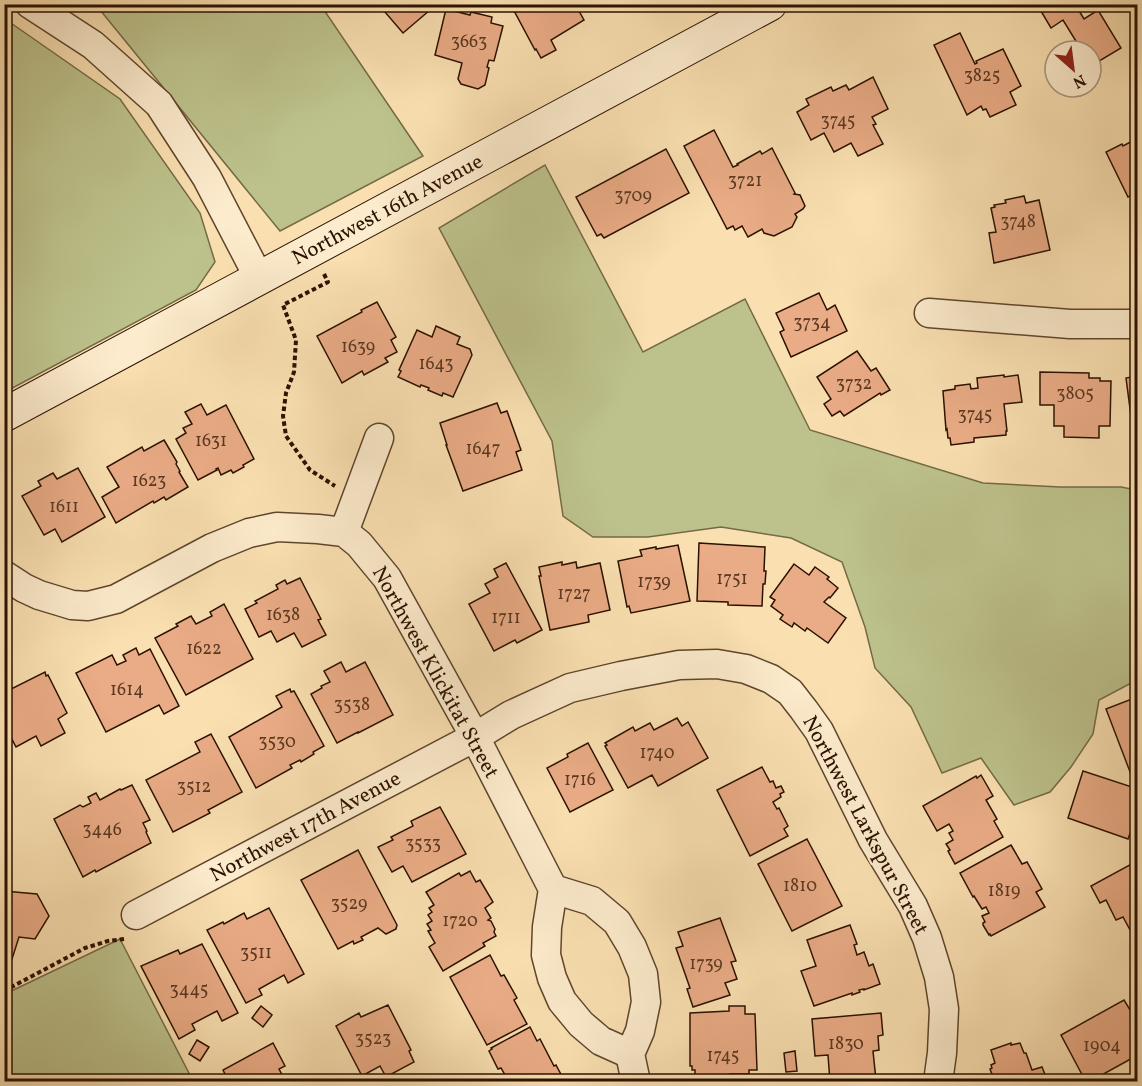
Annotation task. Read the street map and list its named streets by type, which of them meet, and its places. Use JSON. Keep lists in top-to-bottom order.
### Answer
{
  "streets": {
    "street": [
      "Northwest 16th Avenue",
      "Northwest Klickitat Street",
      "Northwest Larkspur Street",
      "Northwest 17th Avenue"
    ]
  },
  "crossings": [
    ["Northwest Klickitat Street", "Northwest Larkspur Street"],
    ["Northwest Klickitat Street", "Northwest 17th Avenue"],
    ["Northwest Larkspur Street", "Northwest 17th Avenue"]
  ],
  "house_numbers": [
    "3663",
    "3825",
    "3745",
    "3721",
    "3709",
    "3748",
    "3734",
    "1639",
    "1643",
    "3732",
    "3805",
    "3745",
    "1631",
    "1647",
    "1623",
    "1611",
    "1751",
    "1739",
    "1727",
    "1638",
    "1711",
    "1622",
    "1614",
    "3538",
    "3530",
    "1740",
    "1716",
    "3512",
    "3446",
    "3533",
    "1810",
    "1819",
    "3529",
    "1720",
    "3511",
    "1739",
    "3445",
    "3523",
    "1830",
    "1904",
    "1745"
  ],
  "north": "bottom right"
}
